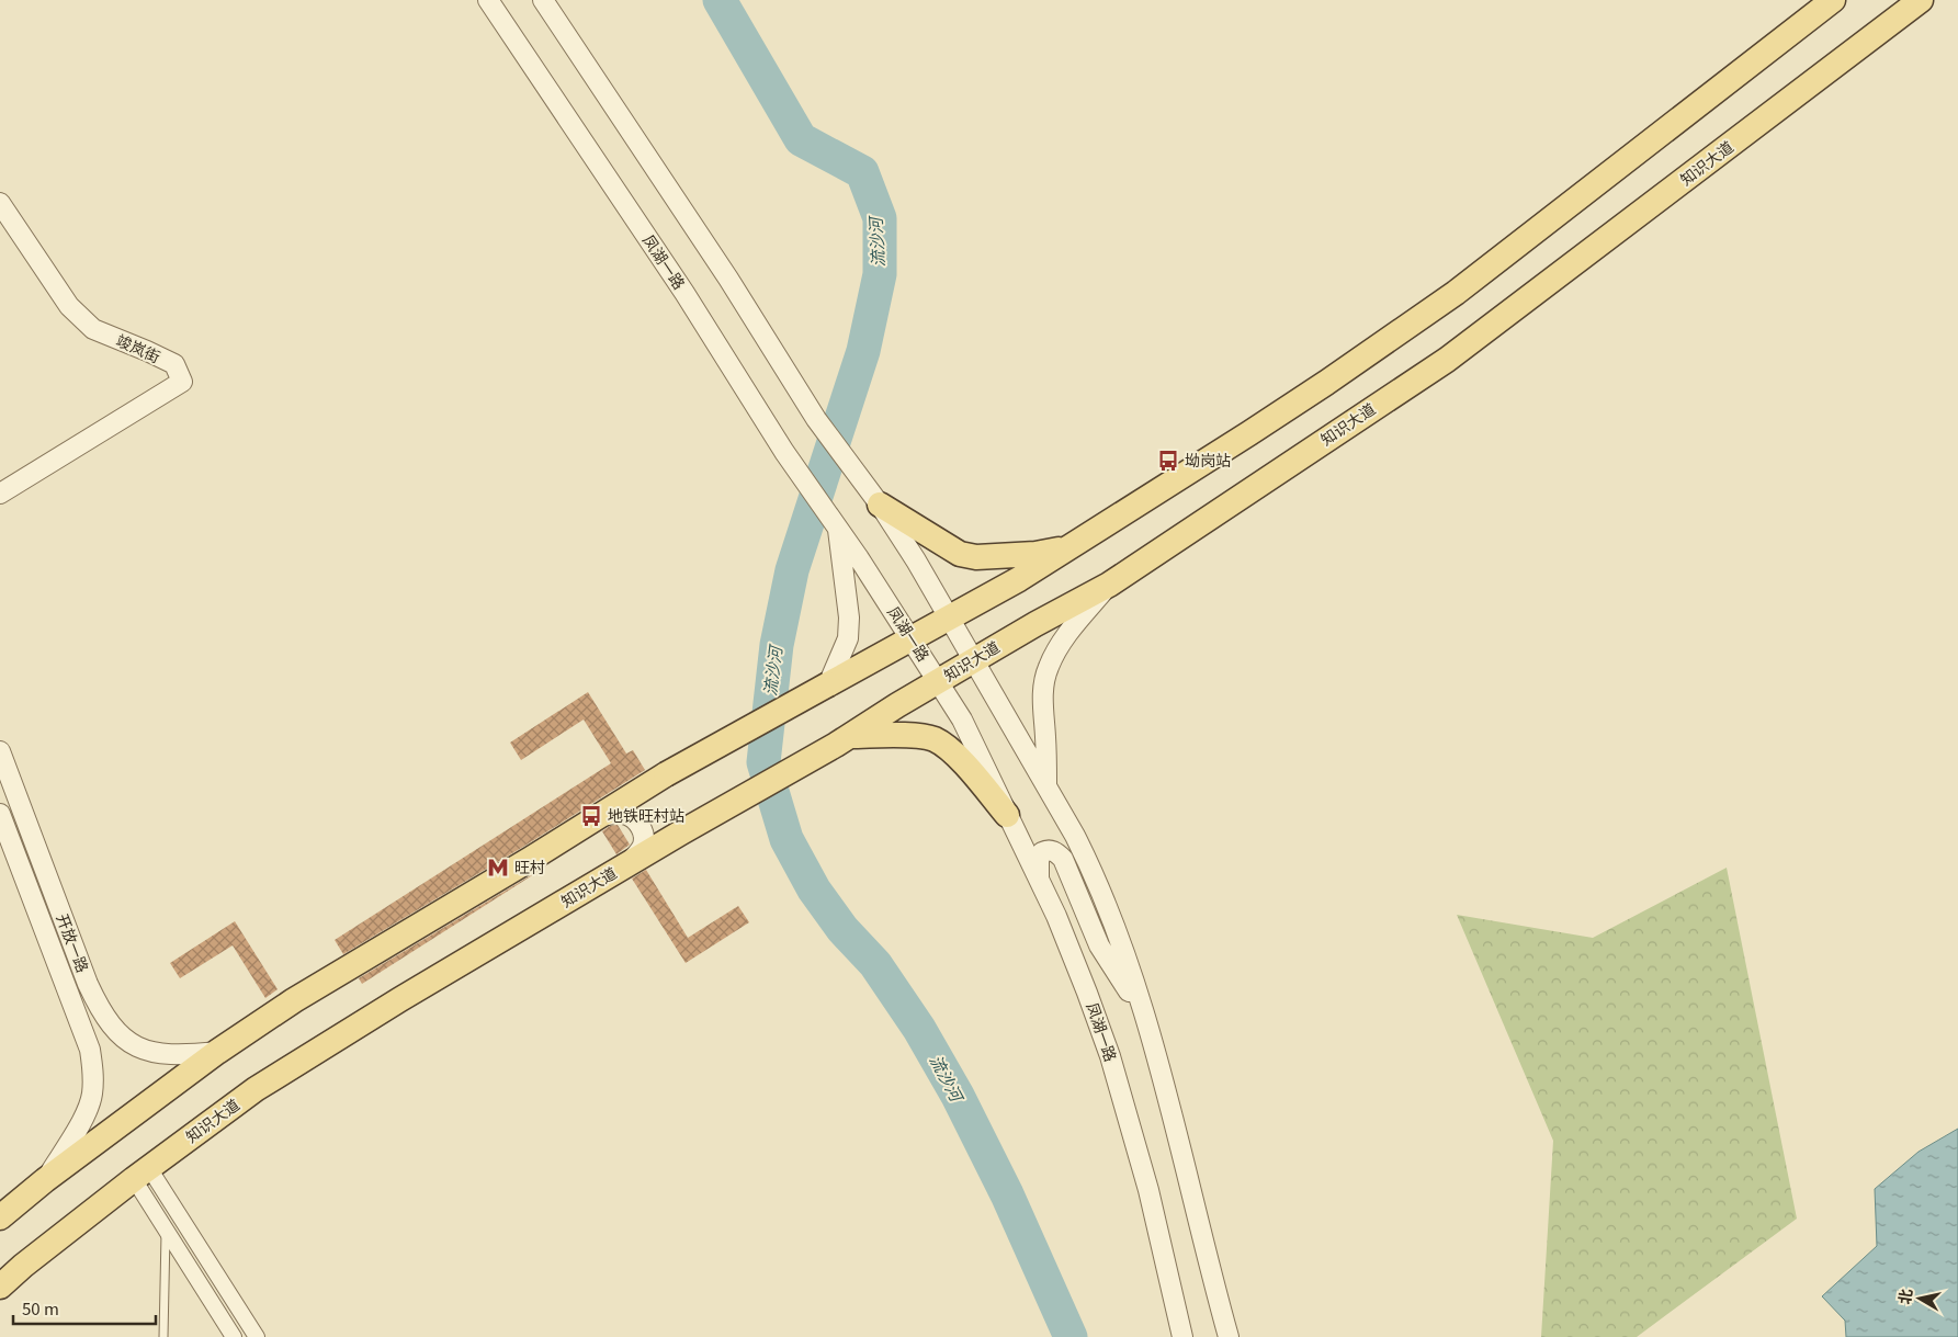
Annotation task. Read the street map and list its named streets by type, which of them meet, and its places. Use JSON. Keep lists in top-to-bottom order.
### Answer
{
  "streets": {
    "main road": ["知识大道"],
    "street": ["凤湖一路", "竣岚街", "开放一路"]
  },
  "crossings": [
    ["知识大道", "凤湖一路"]
  ],
  "water": ["流沙河"],
  "places": {
    "bus stop": ["坳岗站", "地铁旺村站"],
    "metro station": ["旺村"]
  },
  "scale_bar": "50 m",
  "north": "left"
}
